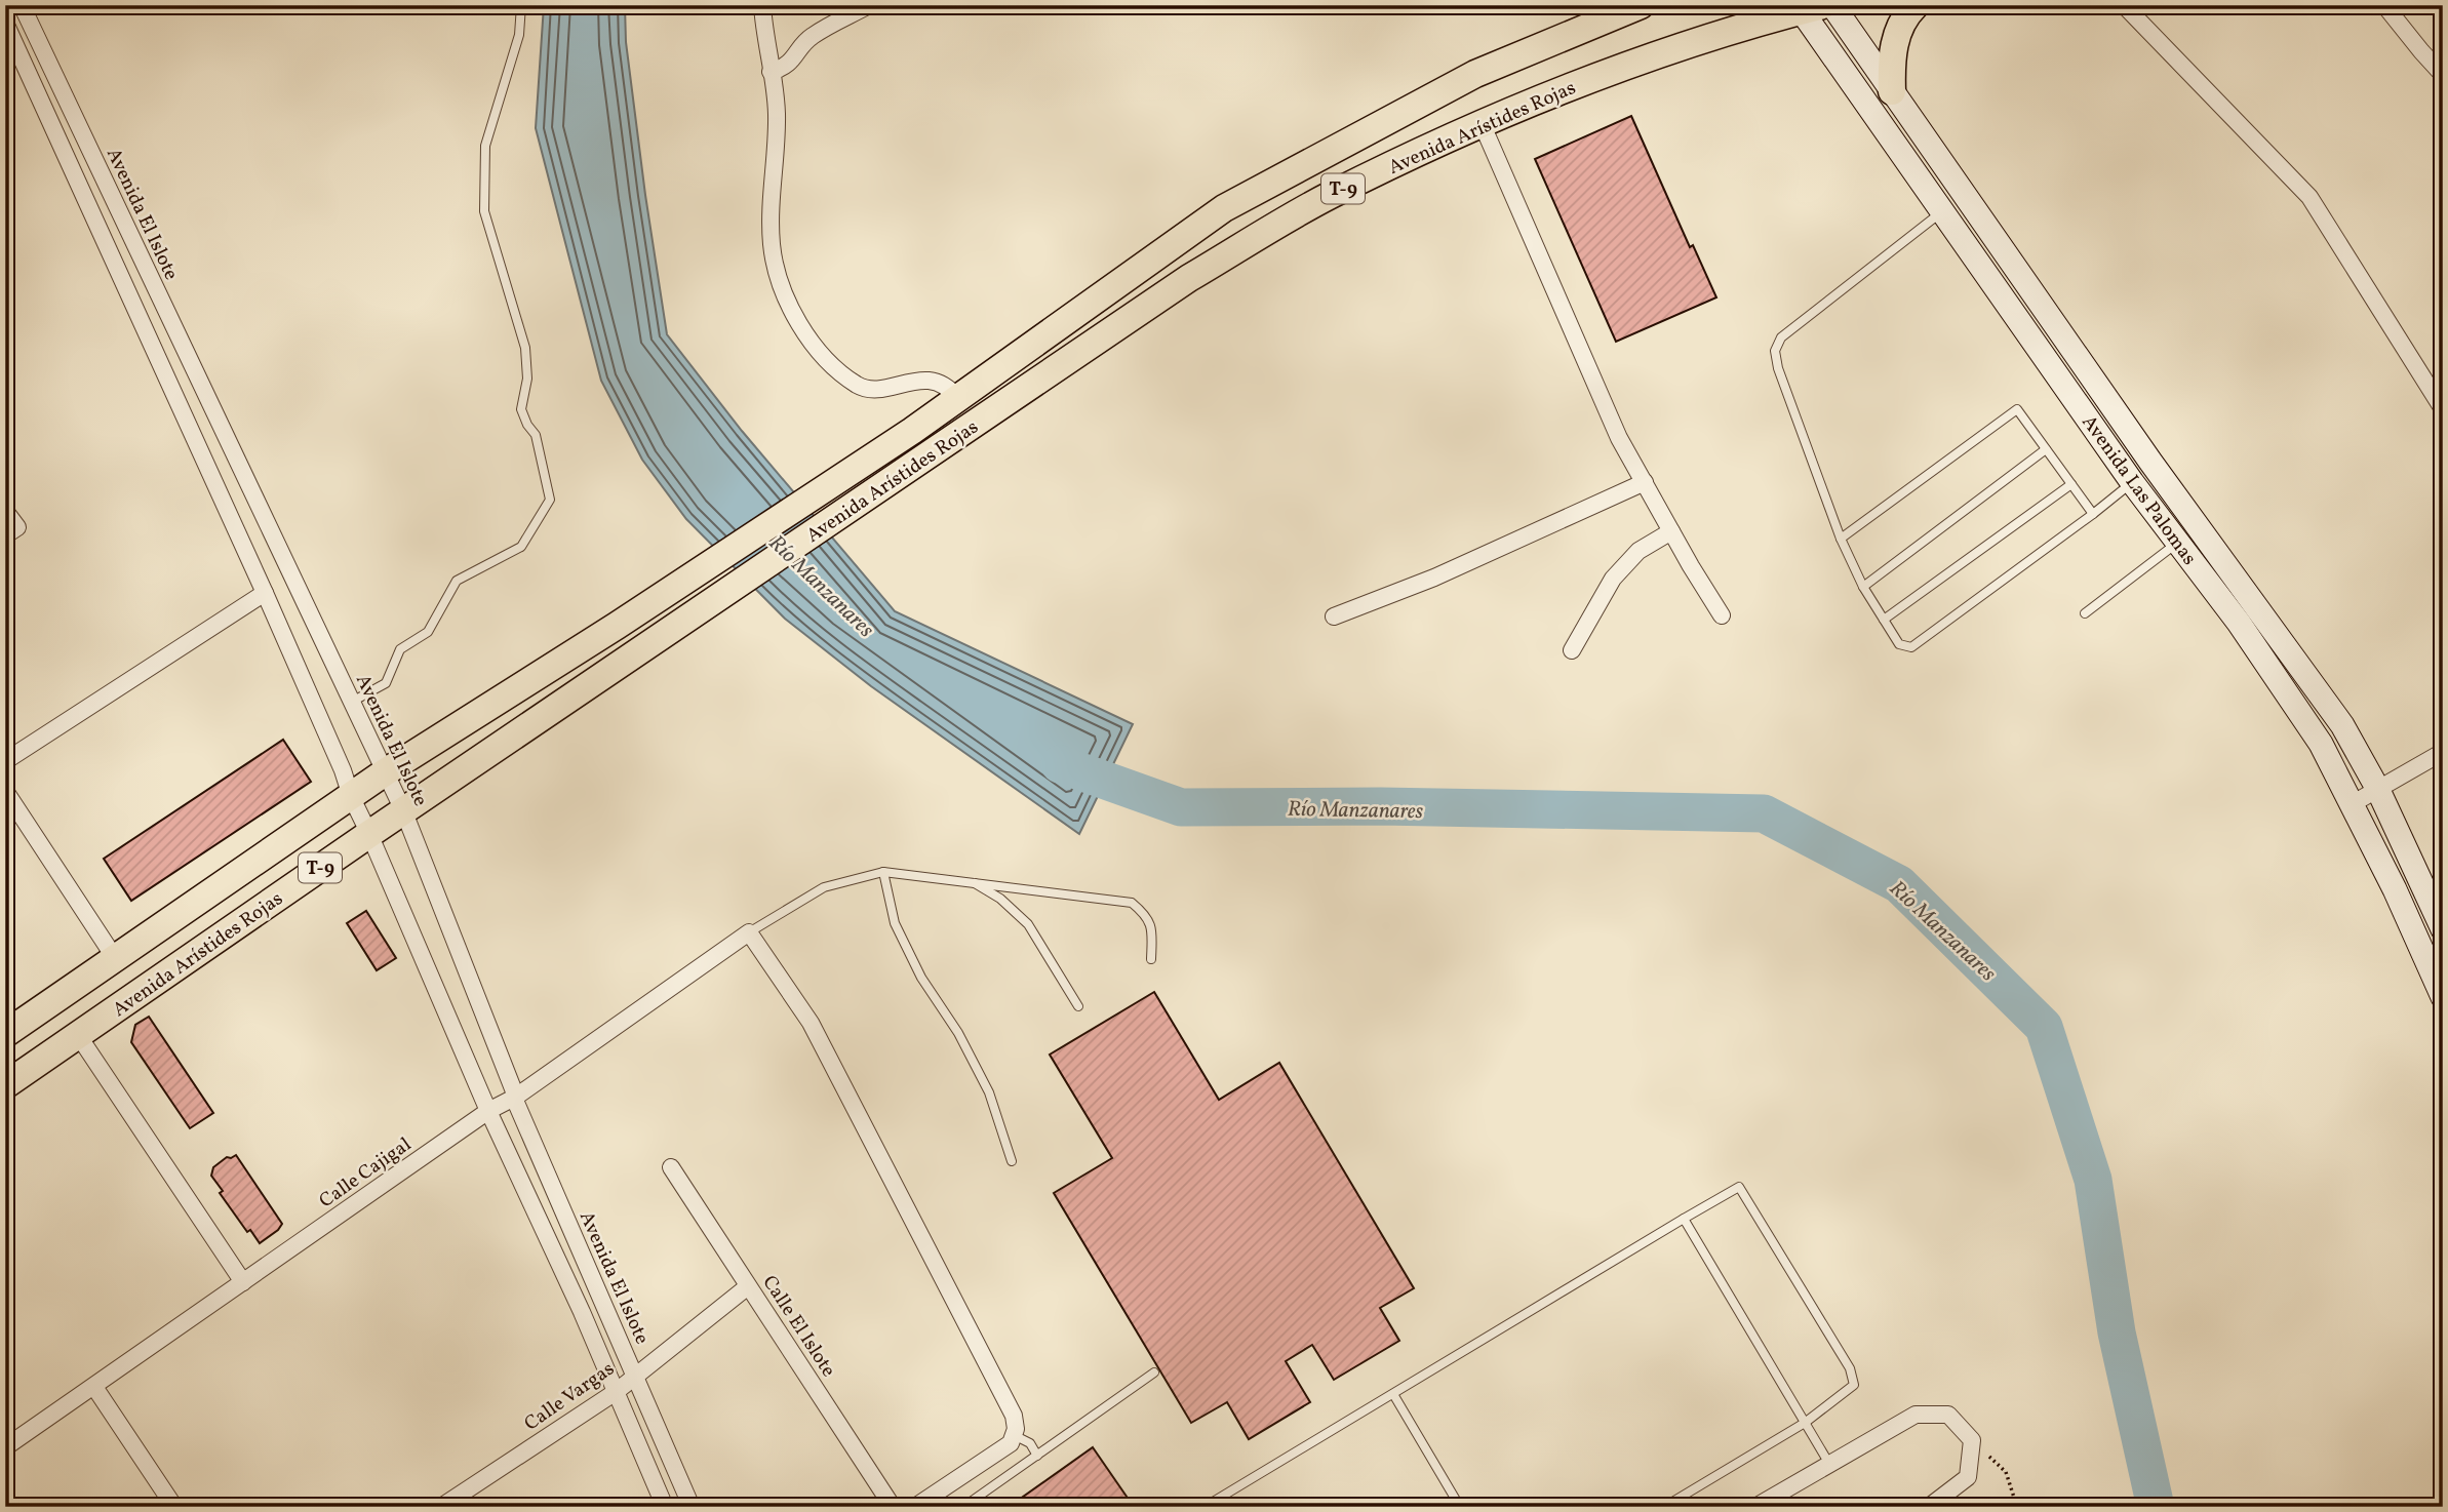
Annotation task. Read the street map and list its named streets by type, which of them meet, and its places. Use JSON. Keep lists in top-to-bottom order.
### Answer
{
  "streets": {
    "main road": ["Avenida Arístides Rojas", "T-9", "Avenida Las Palomas"],
    "street": [
      "Avenida El Islote",
      "Calle Cajigal",
      "Calle El Islote",
      "Calle Vargas"
    ]
  },
  "crossings": [
    ["Avenida Arístides Rojas", "Avenida El Islote"],
    ["Avenida Arístides Rojas", "Avenida Las Palomas"],
    ["Avenida El Islote", "Calle Cajigal"],
    ["Avenida El Islote", "Calle Vargas"],
    ["Calle El Islote", "Calle Vargas"]
  ],
  "water": ["Río Manzanares"]
}
